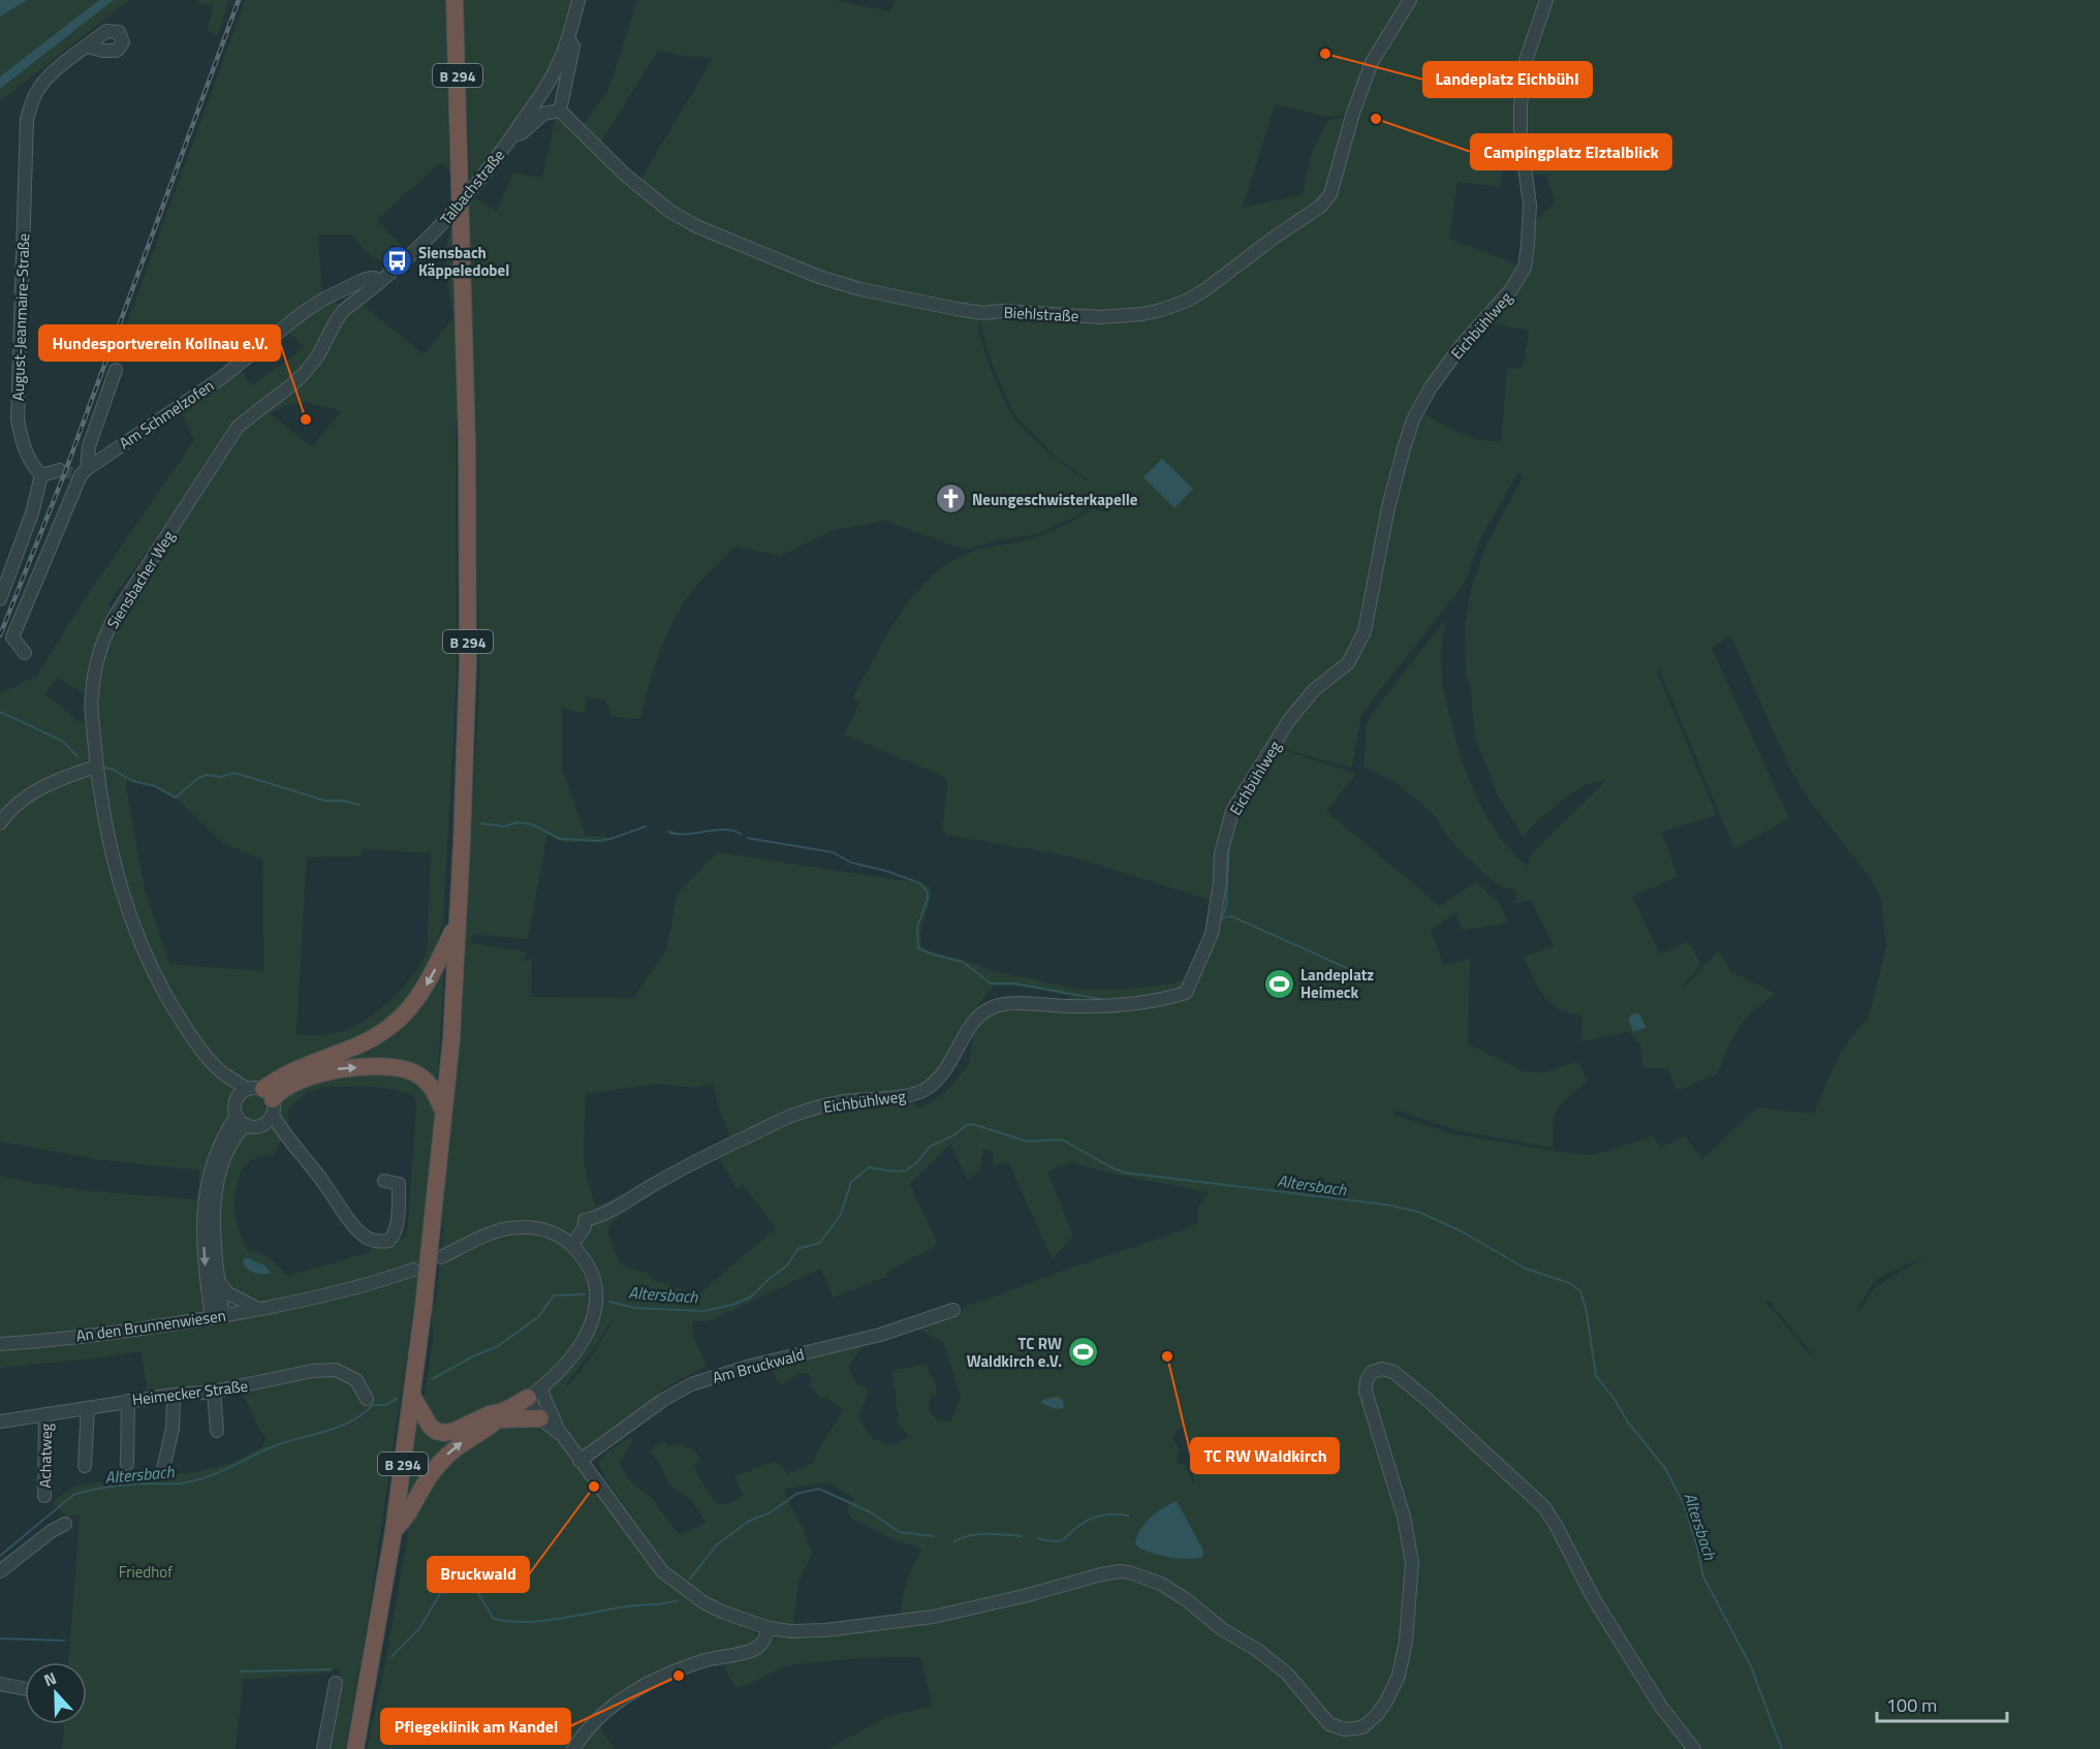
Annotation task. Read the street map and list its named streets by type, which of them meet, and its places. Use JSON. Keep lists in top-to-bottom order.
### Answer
{
  "streets": {
    "highway": ["B 294"],
    "street": [
      "Talbachstraße",
      "Biehlstraße",
      "August-Jeanmaire-Straße",
      "Eichbühlweg",
      "Am Schmelzofen",
      "Siensbacher Weg",
      "An den Brunnenwiesen",
      "Am Bruckwald",
      "Heimecker Straße",
      "Achatweg"
    ]
  },
  "crossings": [
    ["Talbachstraße", "Am Schmelzofen"],
    ["Talbachstraße", "Siensbacher Weg"],
    ["Am Schmelzofen", "Siensbacher Weg"],
    ["Heimecker Straße", "Achatweg"]
  ],
  "water": ["Altersbach"],
  "parks": ["Friedhof"],
  "places": {
    "other": [
      "Landeplatz Eichbühl",
      "Campingplatz Elztalblick",
      "Hundesportverein Kollnau e.V.",
      "TC RW Waldkirch",
      "Bruckwald",
      "Pflegeklinik am Kandel"
    ],
    "bus stop": ["Siensbach Käppeledobel"],
    "church": ["Neungeschwisterkapelle"],
    "sports": ["Landeplatz Heimeck", "TC RW Waldkirch e.V."]
  },
  "scale_bar": "100 m",
  "north": "top"
}
